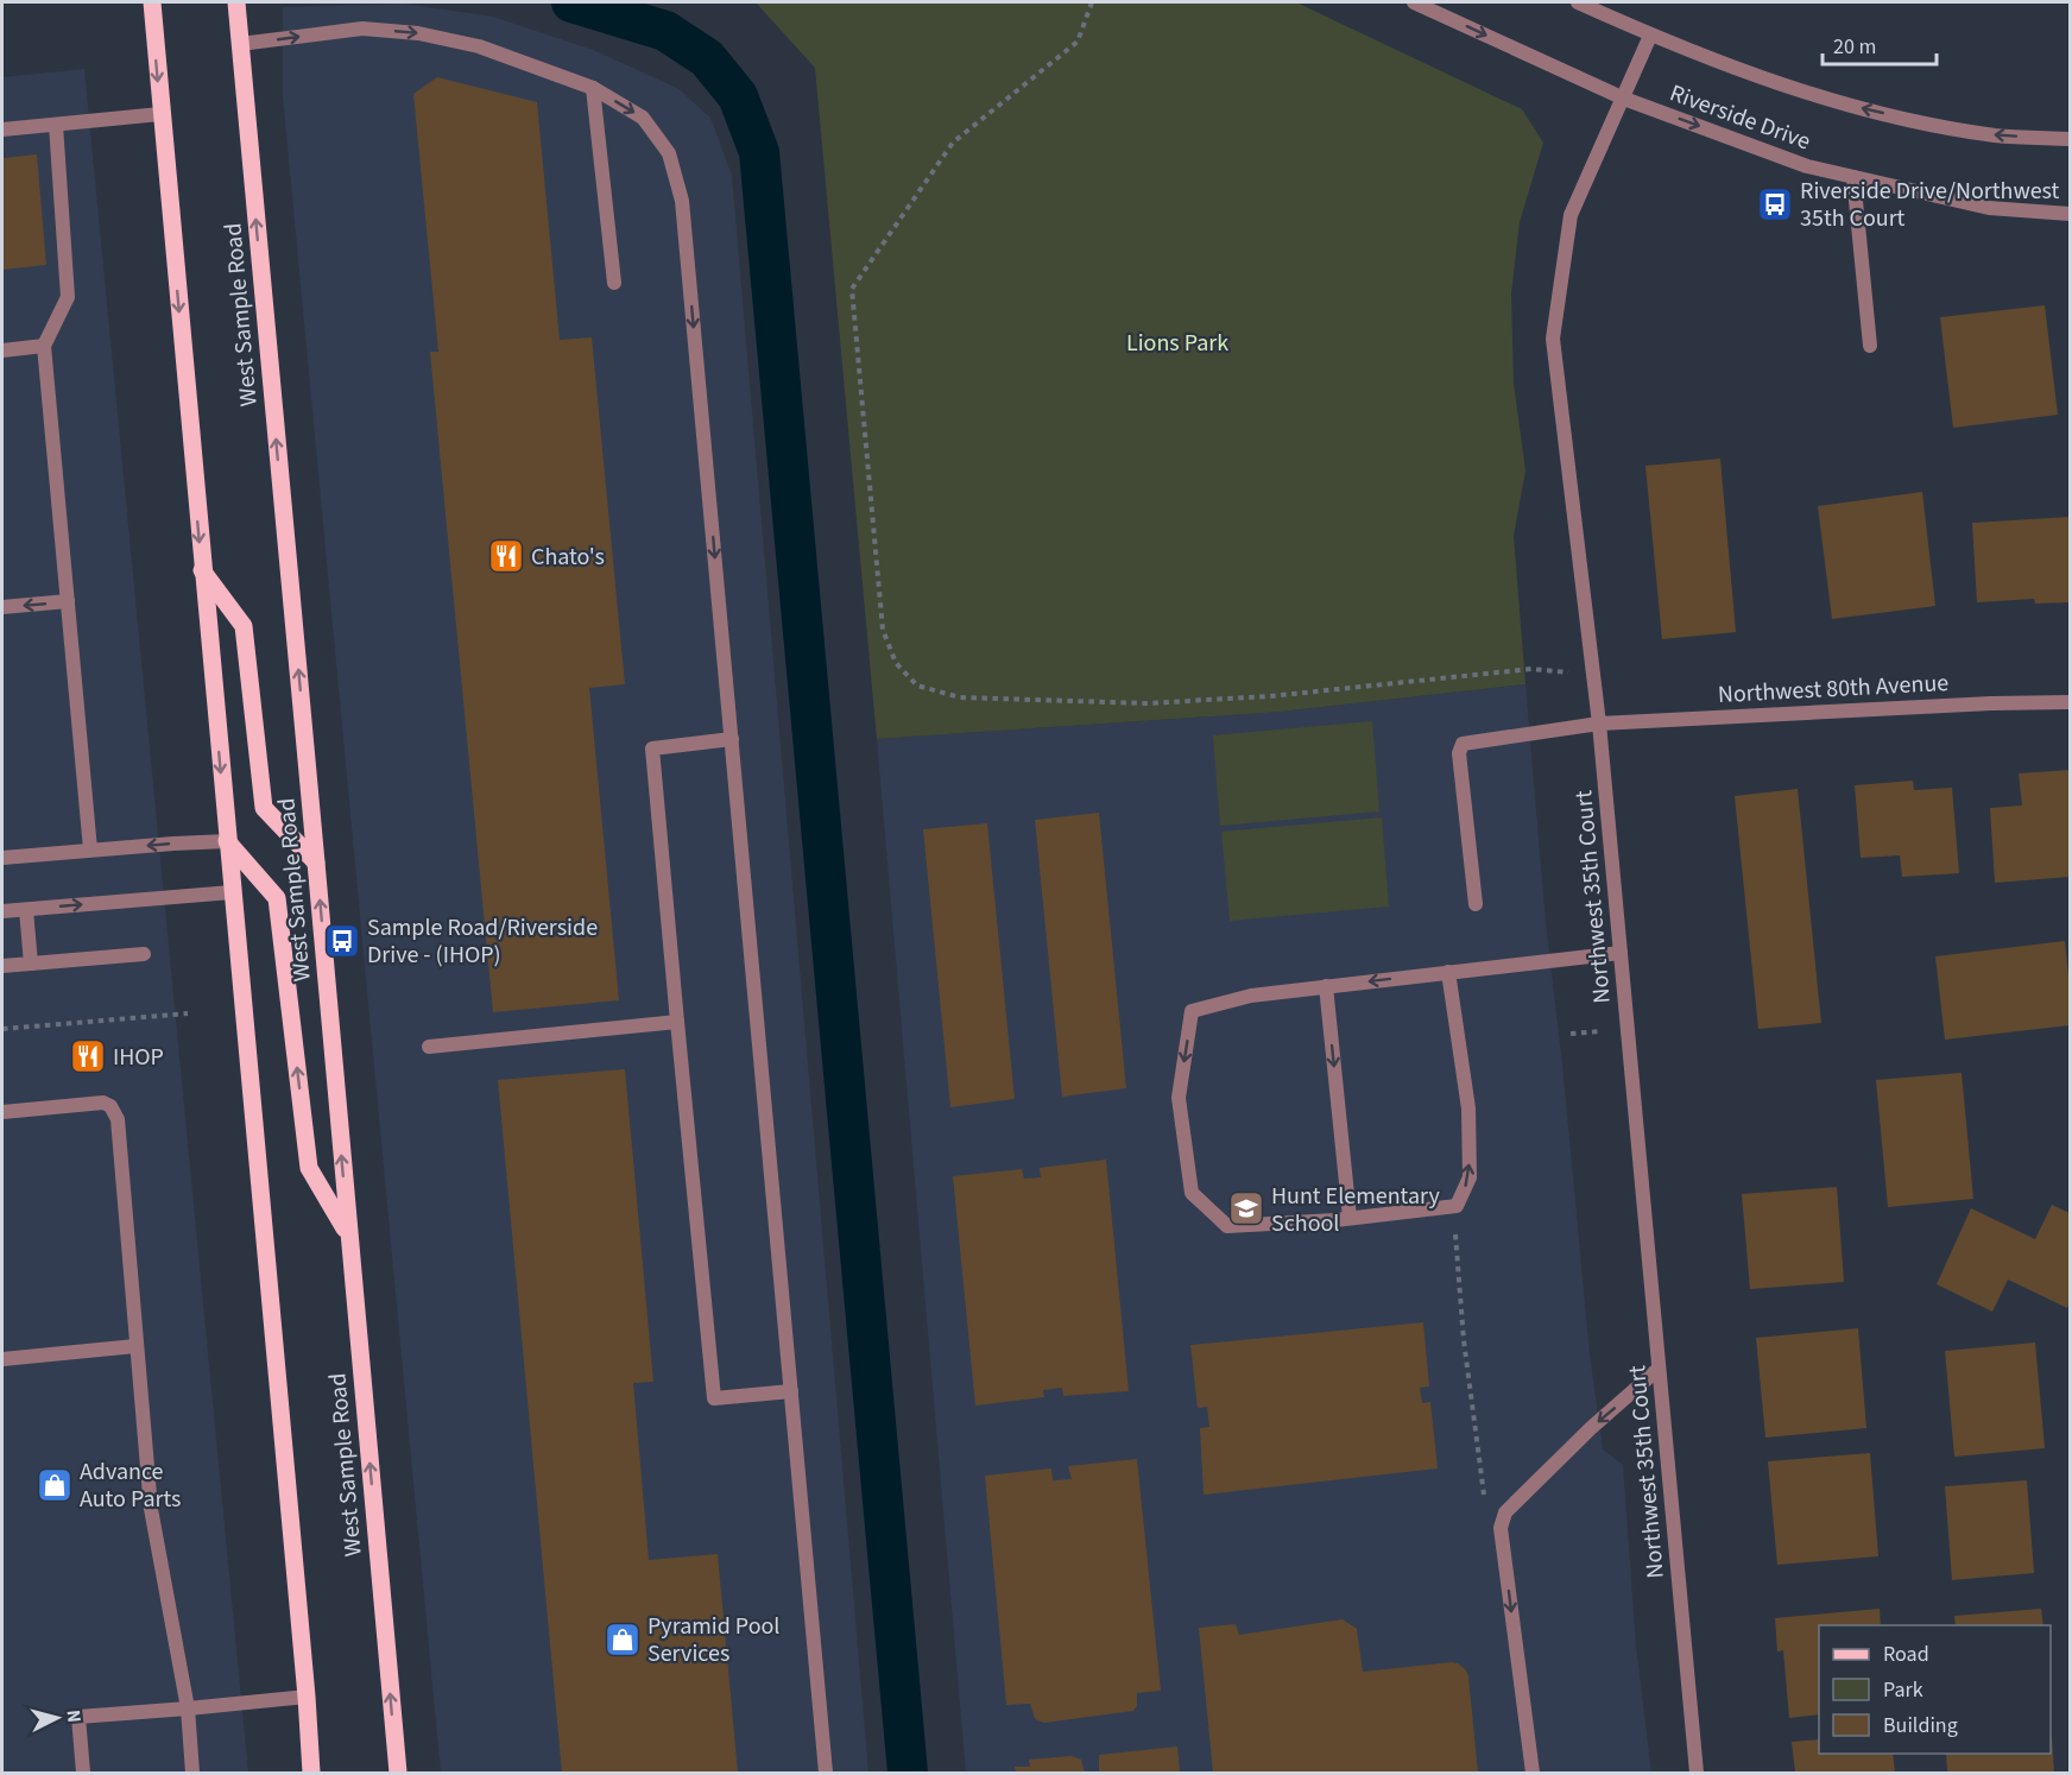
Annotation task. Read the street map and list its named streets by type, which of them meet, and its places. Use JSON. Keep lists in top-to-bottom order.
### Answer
{
  "streets": {
    "main road": ["West Sample Road"],
    "street": ["Riverside Drive", "Northwest 80th Avenue", "Northwest 35th Court"]
  },
  "crossings": [
    ["Riverside Drive", "Northwest 35th Court"],
    ["Northwest 80th Avenue", "Northwest 35th Court"]
  ],
  "parks": ["Lions Park"],
  "places": {
    "bus stop": ["Riverside Drive/Northwest 35th Court", "Sample Road/Riverside Drive - (IHOP)"],
    "restaurant": ["Chato's", "IHOP"],
    "school or university": ["Hunt Elementary School"],
    "shop": ["Advance Auto Parts", "Pyramid Pool Services"]
  },
  "legend": ["Road", "Park", "Building"],
  "scale_bar": "20 m",
  "north": "right"
}
